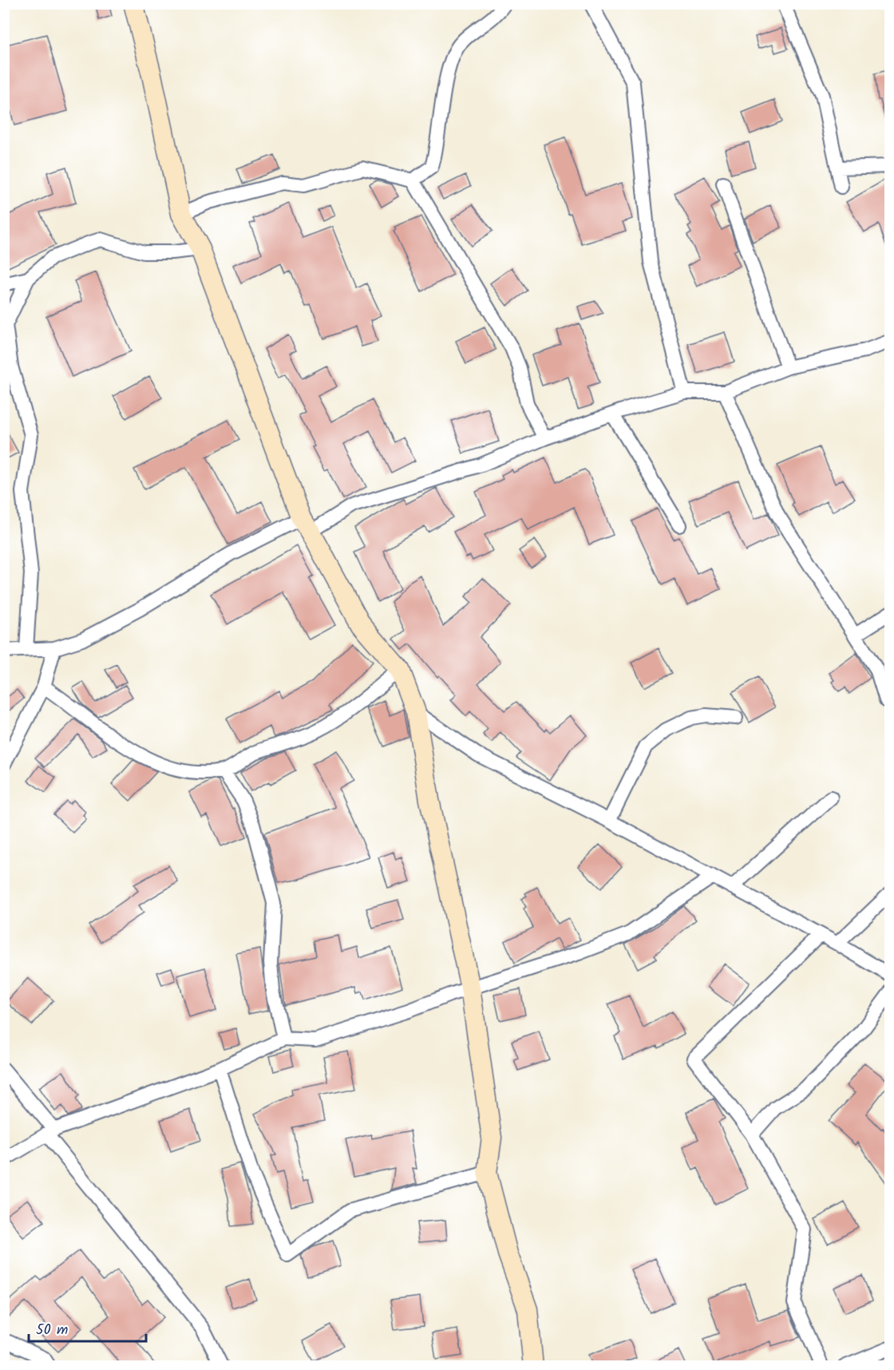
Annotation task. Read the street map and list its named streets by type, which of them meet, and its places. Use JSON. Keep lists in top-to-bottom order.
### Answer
{
  "scale_bar": "50 m"
}
